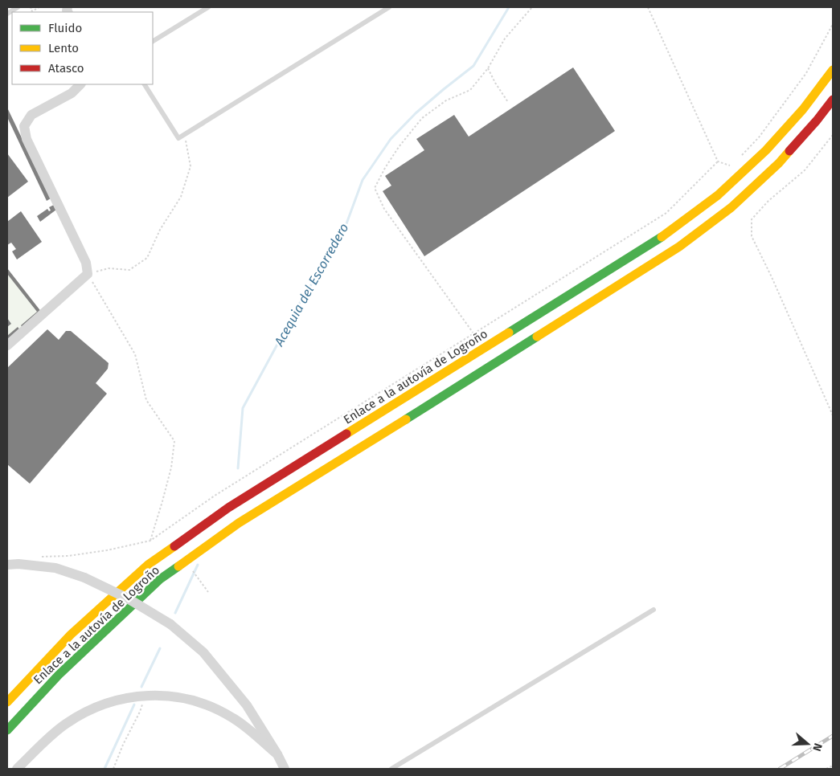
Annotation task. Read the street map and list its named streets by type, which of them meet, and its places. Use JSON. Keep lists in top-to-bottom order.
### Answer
{
  "streets": {
    "highway": ["Enlace a la autovía de Logroño"]
  },
  "water": ["Acequia del Escorredero"],
  "legend": ["Fluido", "Lento", "Atasco"],
  "north": "right"
}
